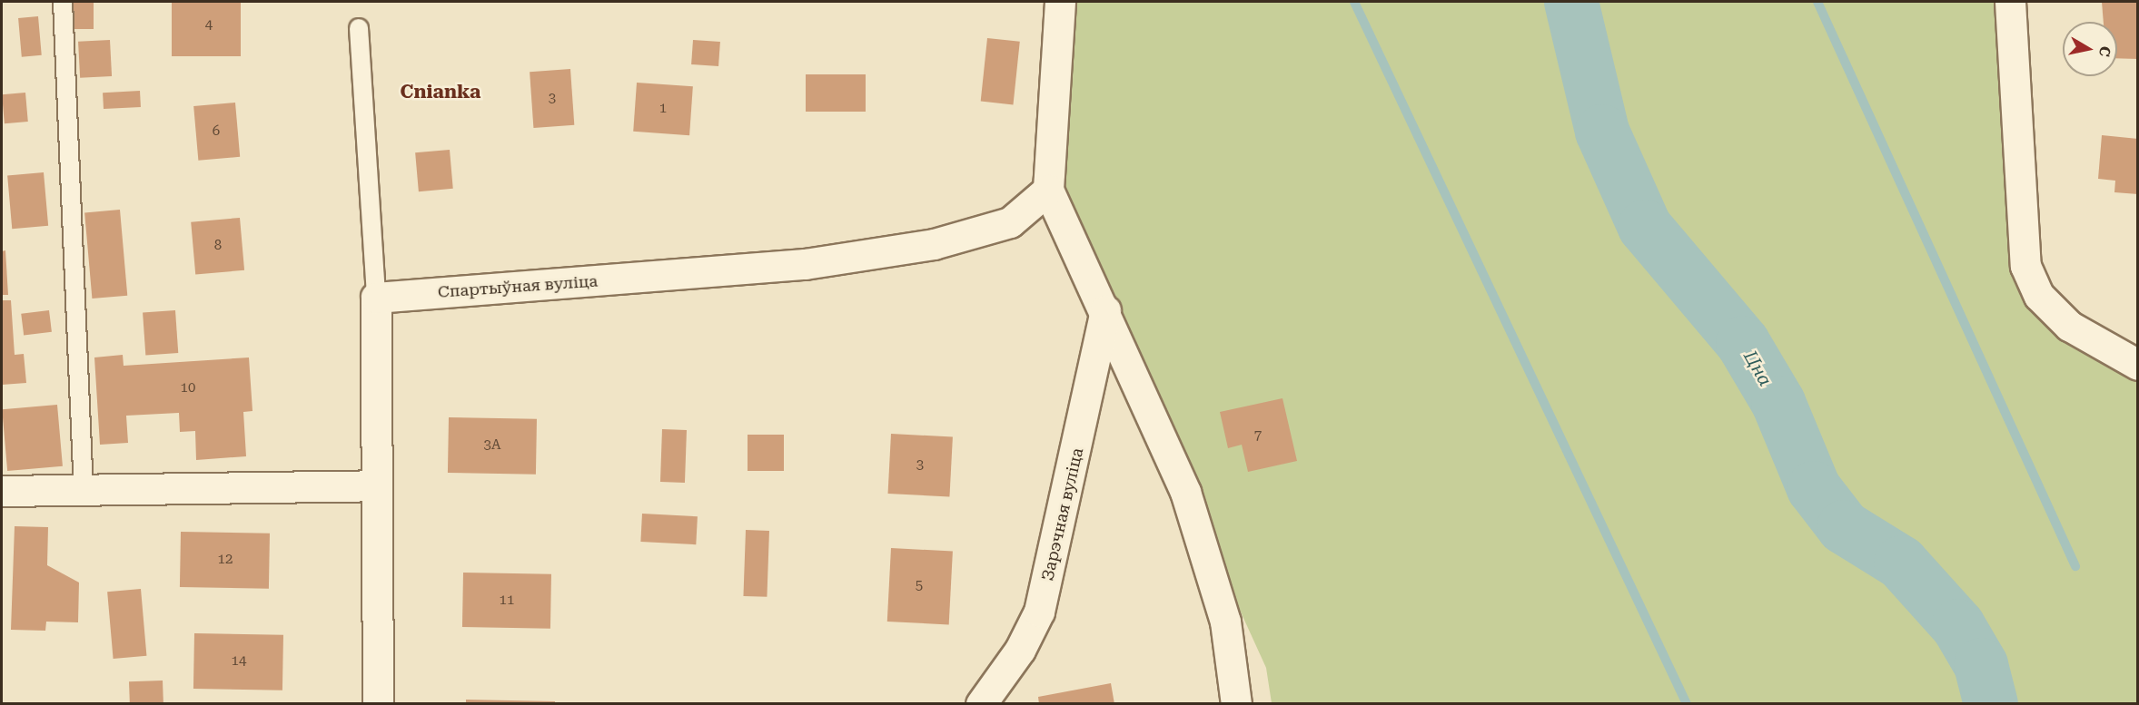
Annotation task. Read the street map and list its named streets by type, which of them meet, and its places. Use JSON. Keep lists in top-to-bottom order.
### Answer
{
  "streets": {
    "street": ["Спартыўная вуліца", "Зарэчная вуліца"]
  },
  "districts": ["Cnianka"],
  "water": ["Цна"],
  "house_numbers": [
    "4",
    "3",
    "1",
    "6",
    "8",
    "10",
    "7",
    "3А",
    "3",
    "12",
    "5",
    "11",
    "14"
  ],
  "north": "right"
}
